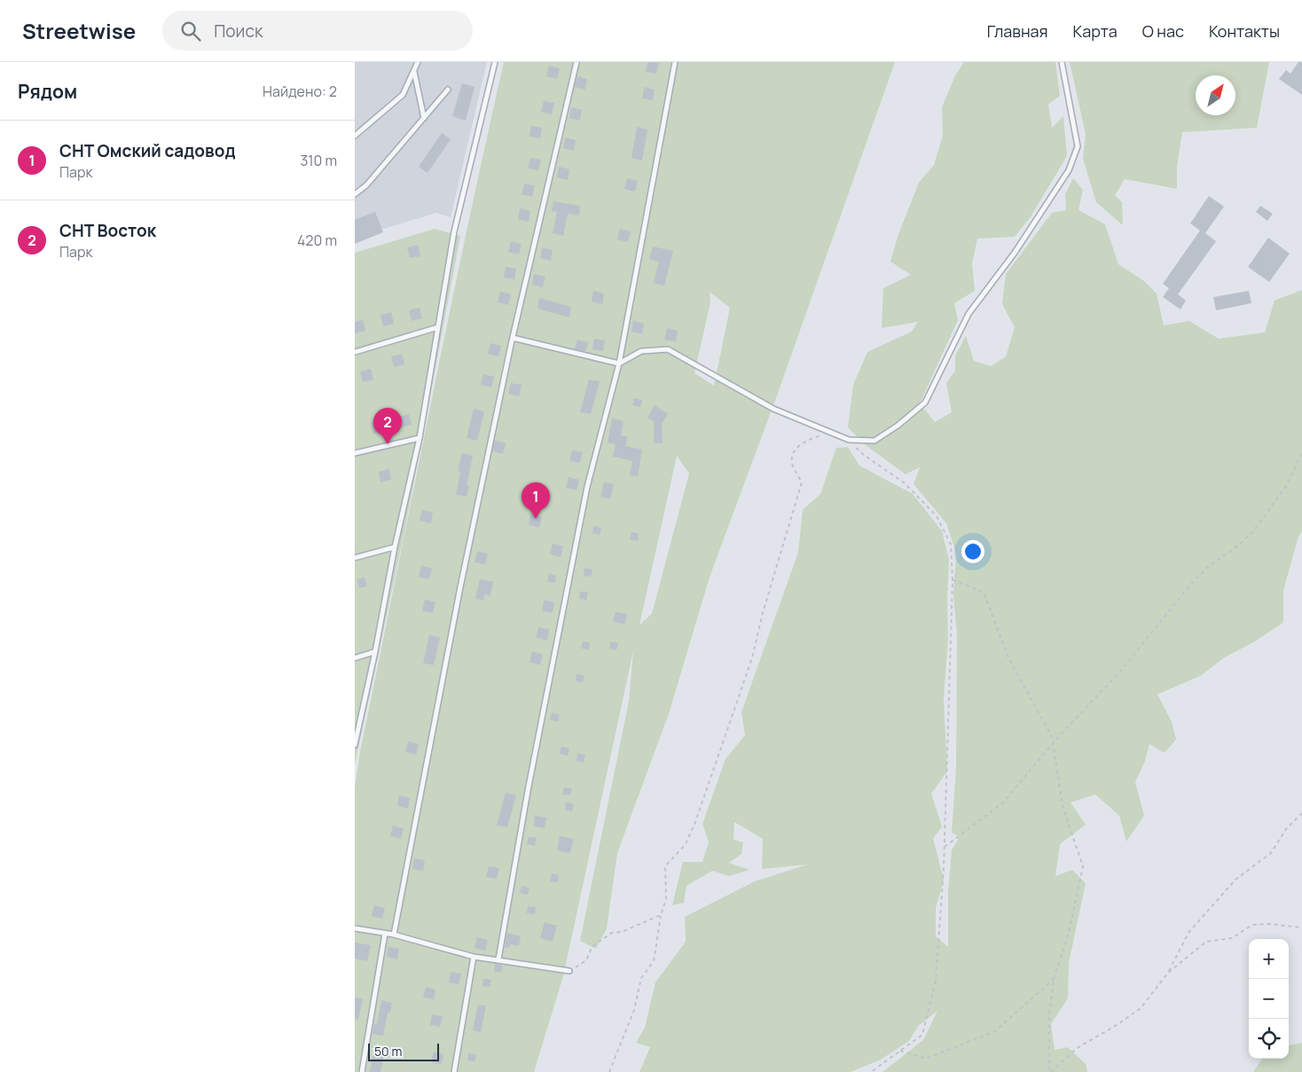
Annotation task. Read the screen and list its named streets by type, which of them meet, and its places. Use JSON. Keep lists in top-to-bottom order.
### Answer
{
  "scale_bar": "50 m",
  "north": "top right",
  "page": {
    "header": "Streetwise",
    "search": "Поиск",
    "nav": [
      "Главная",
      "Карта",
      "О нас",
      "Контакты"
    ],
    "heading": ["Рядом", "Найдено: 2"],
    "list": [
      {
        "mark": "1",
        "name": "СНТ Омский садовод",
        "note": "Парк",
        "value": "310 m"
      },
      {
        "mark": "2",
        "name": "СНТ Восток",
        "note": "Парк",
        "value": "420 m"
      }
    ],
    "pins": ["2", "1"],
    "map_buttons": ["+", "−"],
    "scale": "50 m"
  }
}
